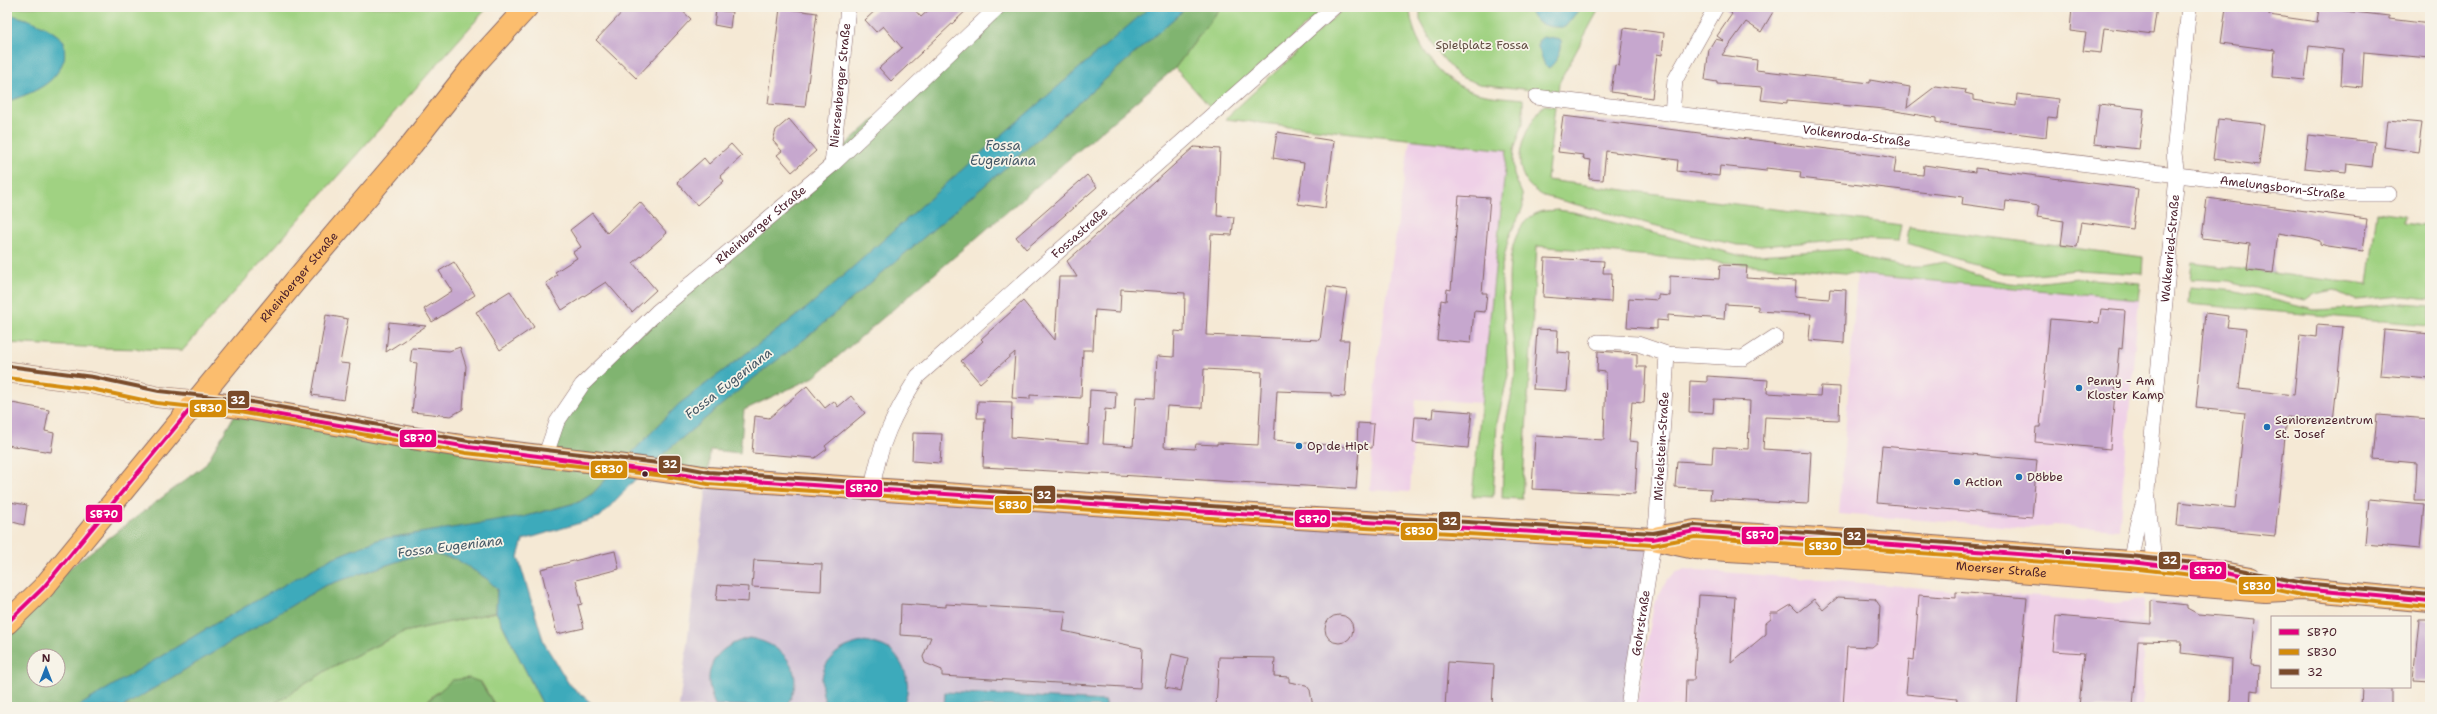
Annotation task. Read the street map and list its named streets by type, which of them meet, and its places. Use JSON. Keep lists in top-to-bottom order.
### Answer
{
  "streets": {
    "main road": ["Rheinberger Straße", "Moerser Straße"],
    "street": [
      "Niersenberger Straße",
      "Volkenroda-Straße",
      "Amelungsborn-Straße",
      "Fossastraße",
      "Walkenried-Straße",
      "Michelstein-Straße",
      "Gohrstraße"
    ]
  },
  "crossings": [
    ["Niersenberger Straße", "Rheinberger Straße"],
    ["Volkenroda-Straße", "Amelungsborn-Straße"],
    ["Volkenroda-Straße", "Walkenried-Straße"],
    ["Amelungsborn-Straße", "Walkenried-Straße"],
    ["Rheinberger Straße", "Moerser Straße"],
    ["Fossastraße", "Moerser Straße"],
    ["Walkenried-Straße", "Moerser Straße"],
    ["Michelstein-Straße", "Moerser Straße"],
    ["Michelstein-Straße", "Gohrstraße"],
    ["Moerser Straße", "Gohrstraße"]
  ],
  "water": ["Fossa Eugeniana"],
  "parks": ["Spielplatz Fossa"],
  "places": [
    "Penny - Am Kloster Kamp",
    "Seniorenzentrum St. Josef",
    "Op de Hipt",
    "Döbbe",
    "Action"
  ],
  "lines": ["transit line 32", "transit line SB30", "transit line SB70"],
  "legend": ["SB70", "SB30", "32"],
  "north": "top"
}
